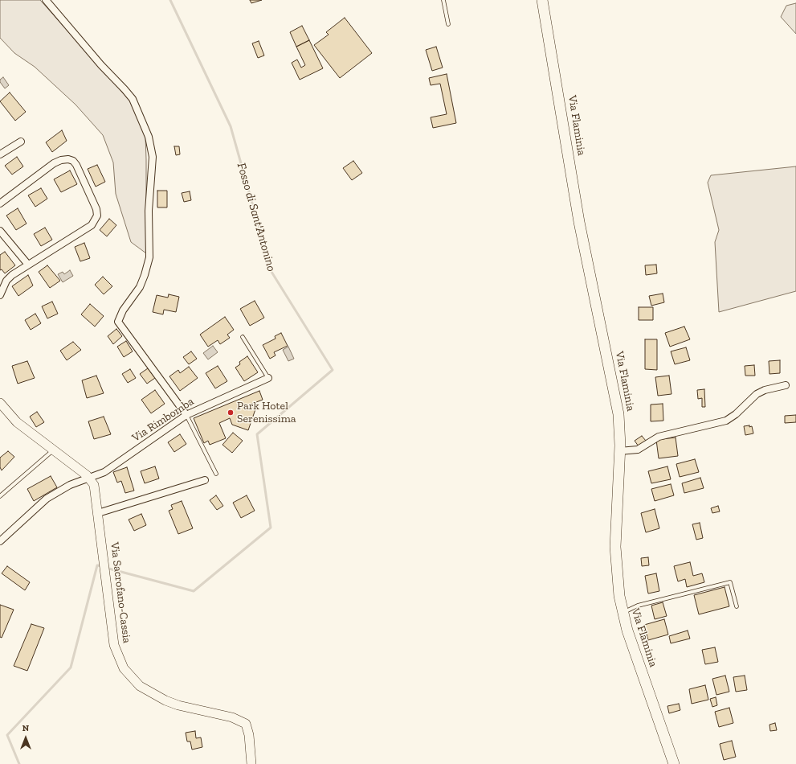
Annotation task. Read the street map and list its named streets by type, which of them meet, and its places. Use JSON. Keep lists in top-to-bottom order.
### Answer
{
  "streets": {
    "main road": ["Via Flaminia"],
    "street": ["Via Rimbomba", "Via Sacrofano-Cassia"]
  },
  "crossings": [
    ["Via Rimbomba", "Via Sacrofano-Cassia"]
  ],
  "water": ["Fosso di Sant'Antonino"],
  "places": ["Park Hotel Serenissima"],
  "north": "top"
}
